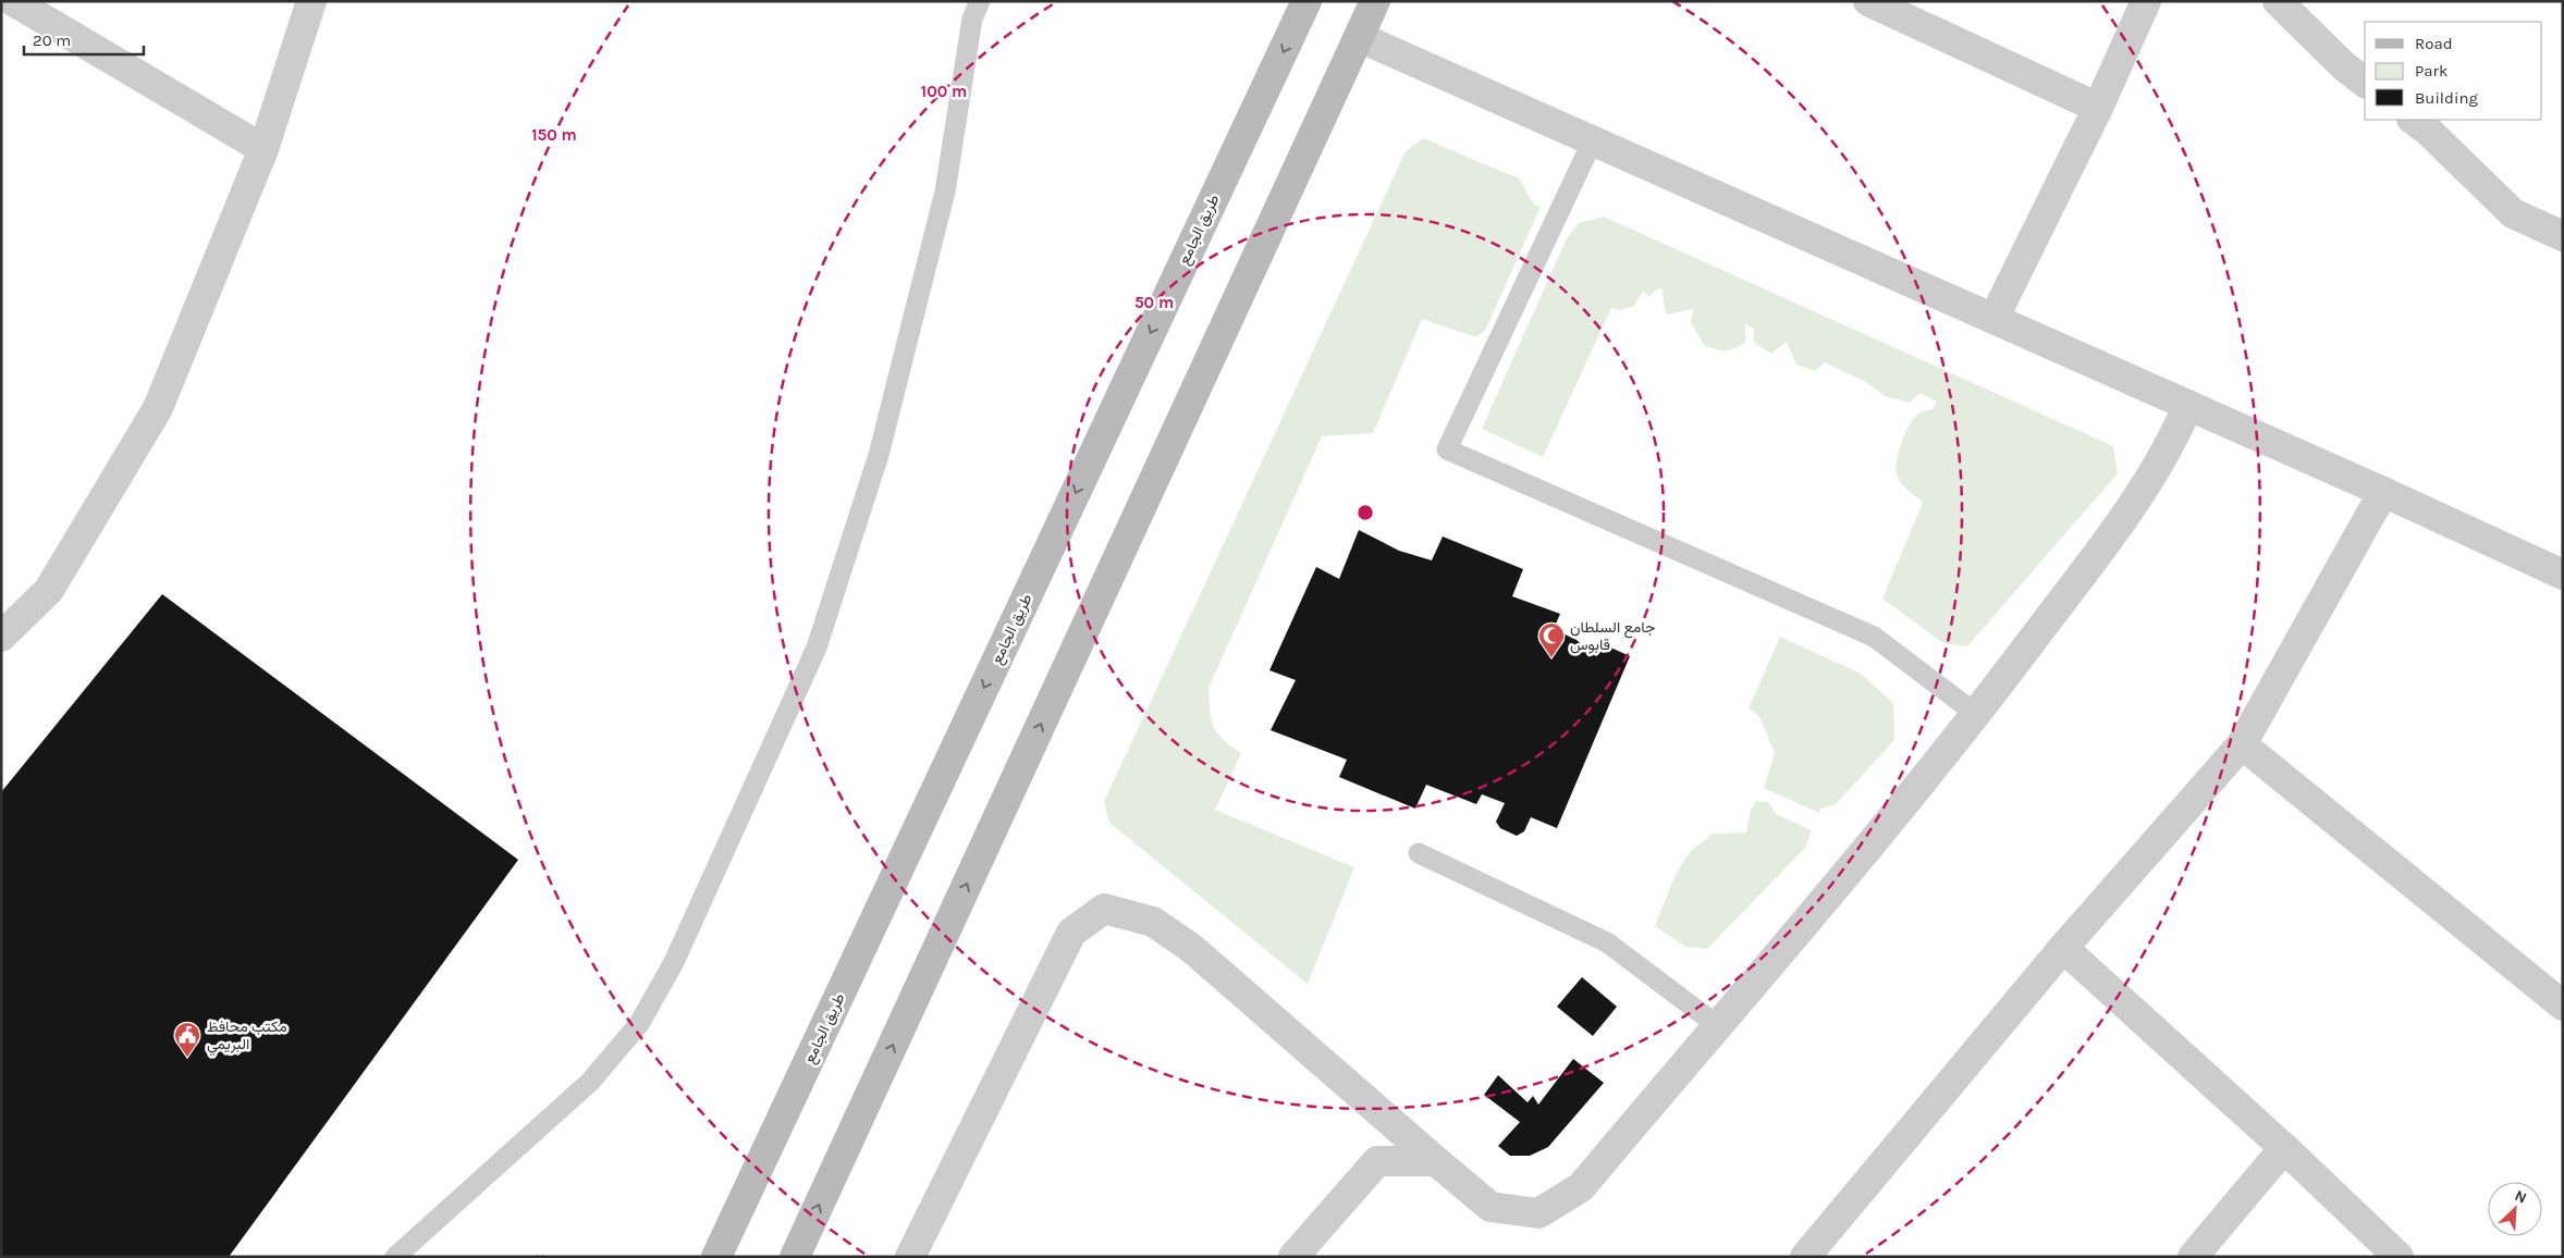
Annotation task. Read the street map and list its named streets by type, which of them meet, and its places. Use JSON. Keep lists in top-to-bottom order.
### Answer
{
  "streets": {
    "main road": ["طريق الجامع"]
  },
  "places": {
    "mosque": ["جامع السلطان قابوس"],
    "public building": ["مكتب محافظ البريمي"]
  },
  "legend": ["Road", "Park", "Building"],
  "scale_bar": "20 m",
  "north": "top right",
  "rings": ["100 m", "150 m", "50 m"]
}
